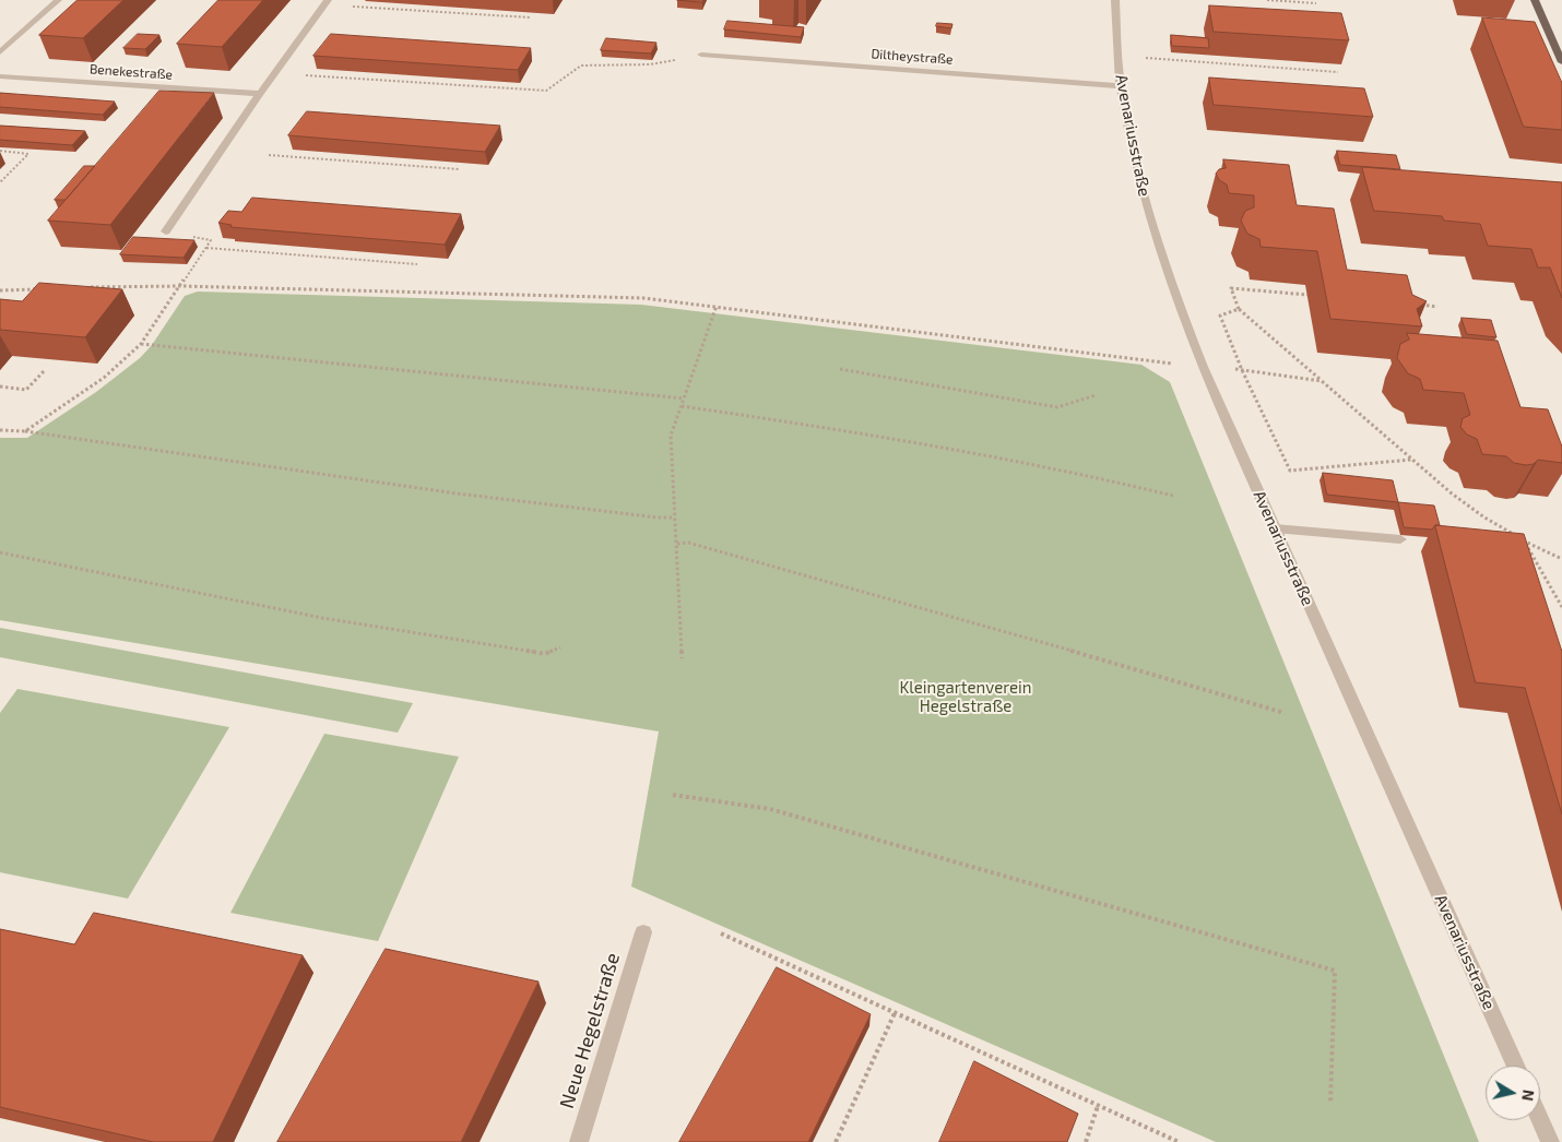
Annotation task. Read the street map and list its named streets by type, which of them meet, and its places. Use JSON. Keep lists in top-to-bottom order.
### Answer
{
  "streets": {
    "street": [
      "Diltheystraße",
      "Benekestraße",
      "Avenariusstraße",
      "Neue Hegelstraße"
    ]
  },
  "crossings": [
    ["Diltheystraße", "Avenariusstraße"]
  ],
  "parks": ["Kleingartenverein Hegelstraße"],
  "north": "right"
}
